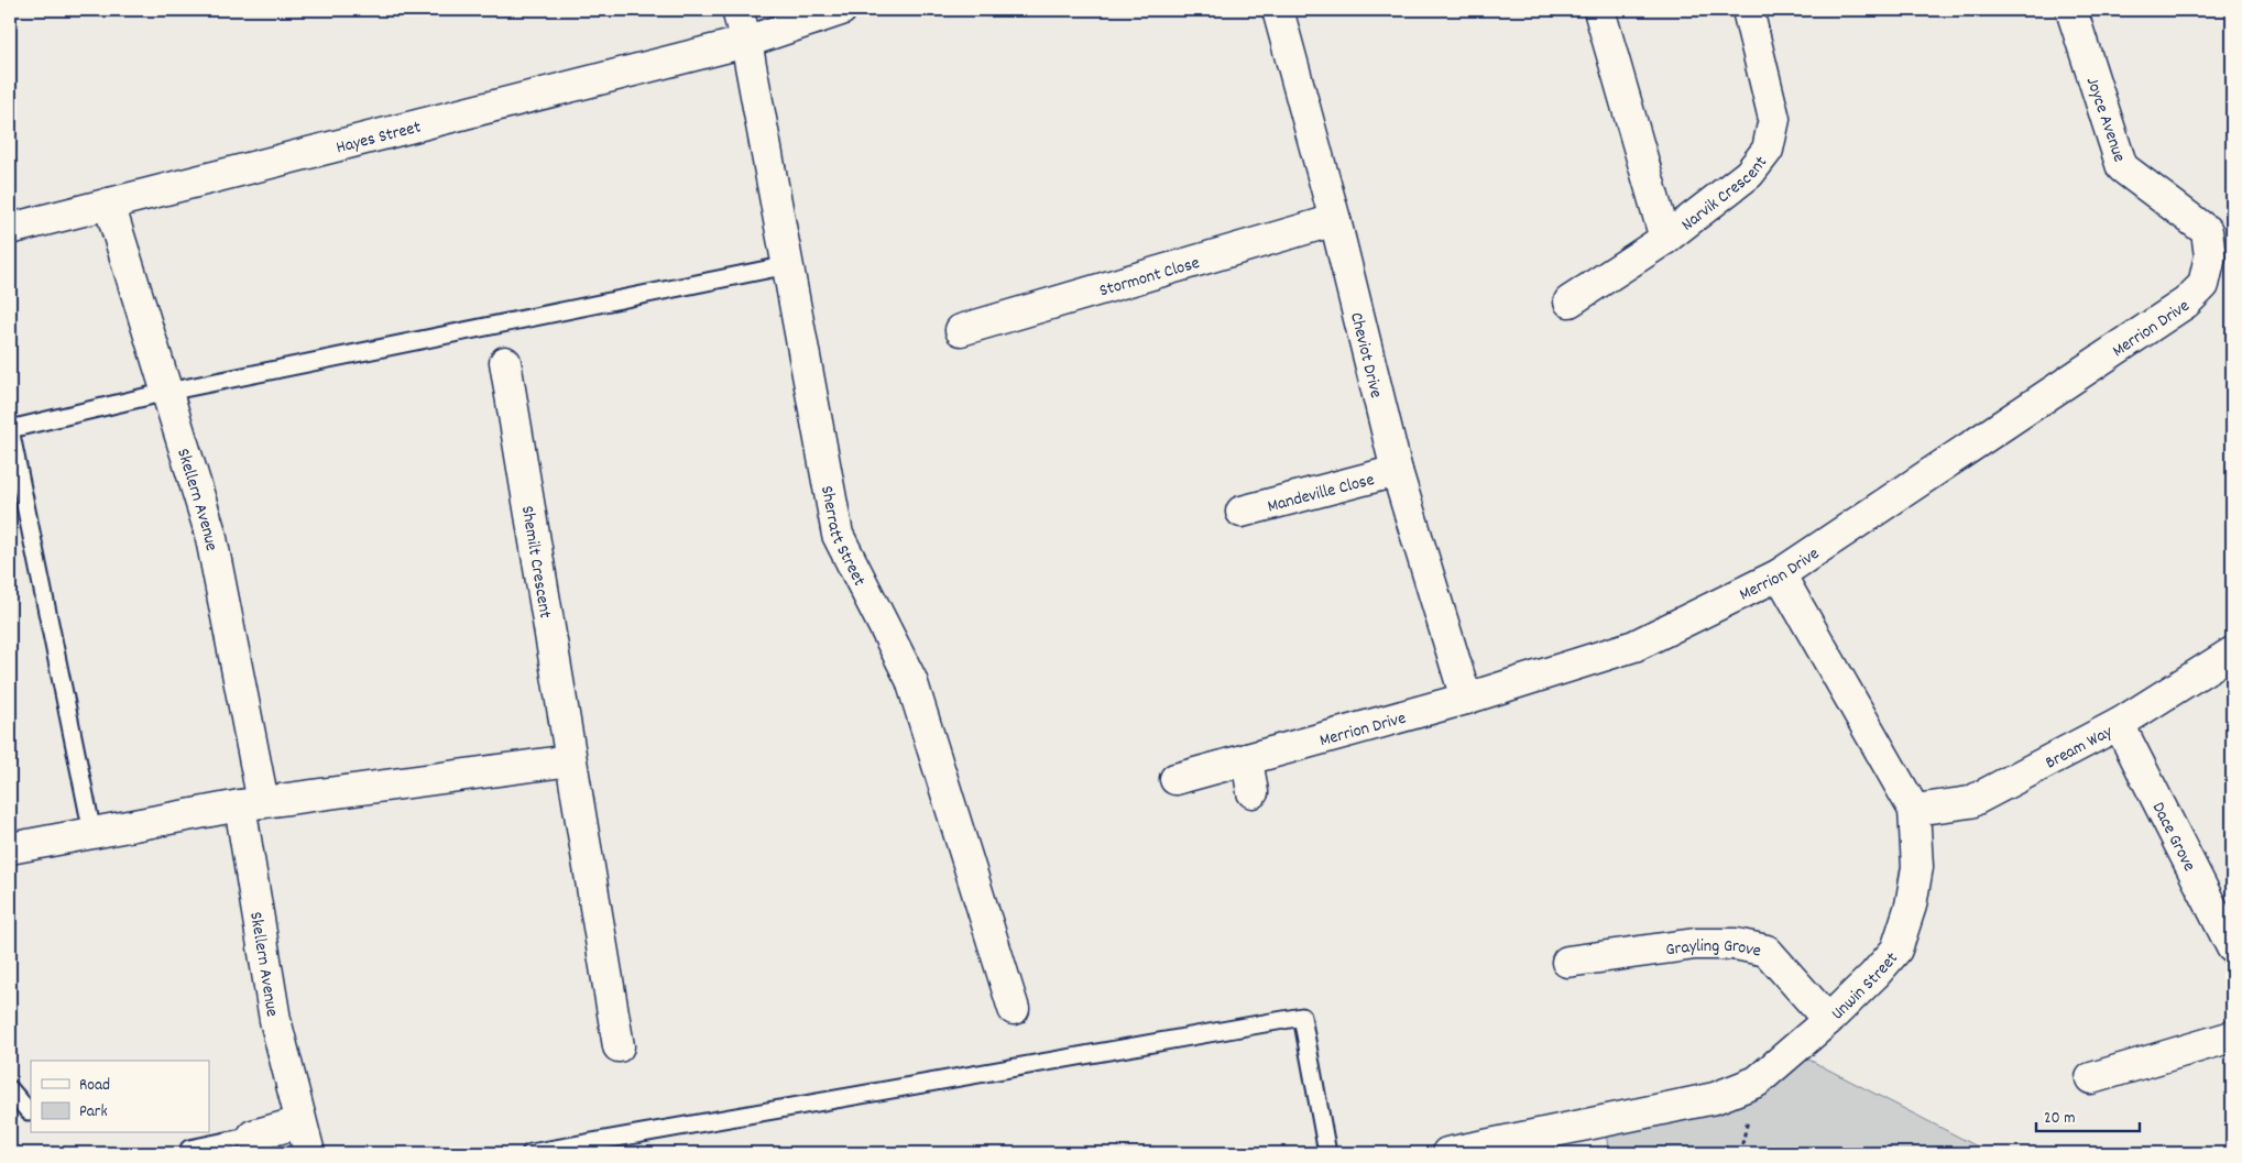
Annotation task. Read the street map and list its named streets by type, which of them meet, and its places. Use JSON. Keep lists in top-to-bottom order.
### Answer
{
  "streets": {
    "street": [
      "Joyce Avenue",
      "Hayes Street",
      "Narvik Crescent",
      "Stormont Close",
      "Merrion Drive",
      "Cheviot Drive",
      "Mandeville Close",
      "Skellern Avenue",
      "Sherratt Street",
      "Shemilt Crescent",
      "Bream Way",
      "Dace Grove",
      "Grayling Grove",
      "Unwin Street"
    ]
  },
  "crossings": [
    ["Joyce Avenue", "Merrion Drive"],
    ["Hayes Street", "Skellern Avenue"],
    ["Hayes Street", "Sherratt Street"],
    ["Stormont Close", "Cheviot Drive"],
    ["Merrion Drive", "Cheviot Drive"],
    ["Merrion Drive", "Unwin Street"],
    ["Cheviot Drive", "Mandeville Close"],
    ["Bream Way", "Dace Grove"],
    ["Bream Way", "Unwin Street"],
    ["Grayling Grove", "Unwin Street"]
  ],
  "legend": ["Road", "Park"],
  "scale_bar": "20 m"
}
